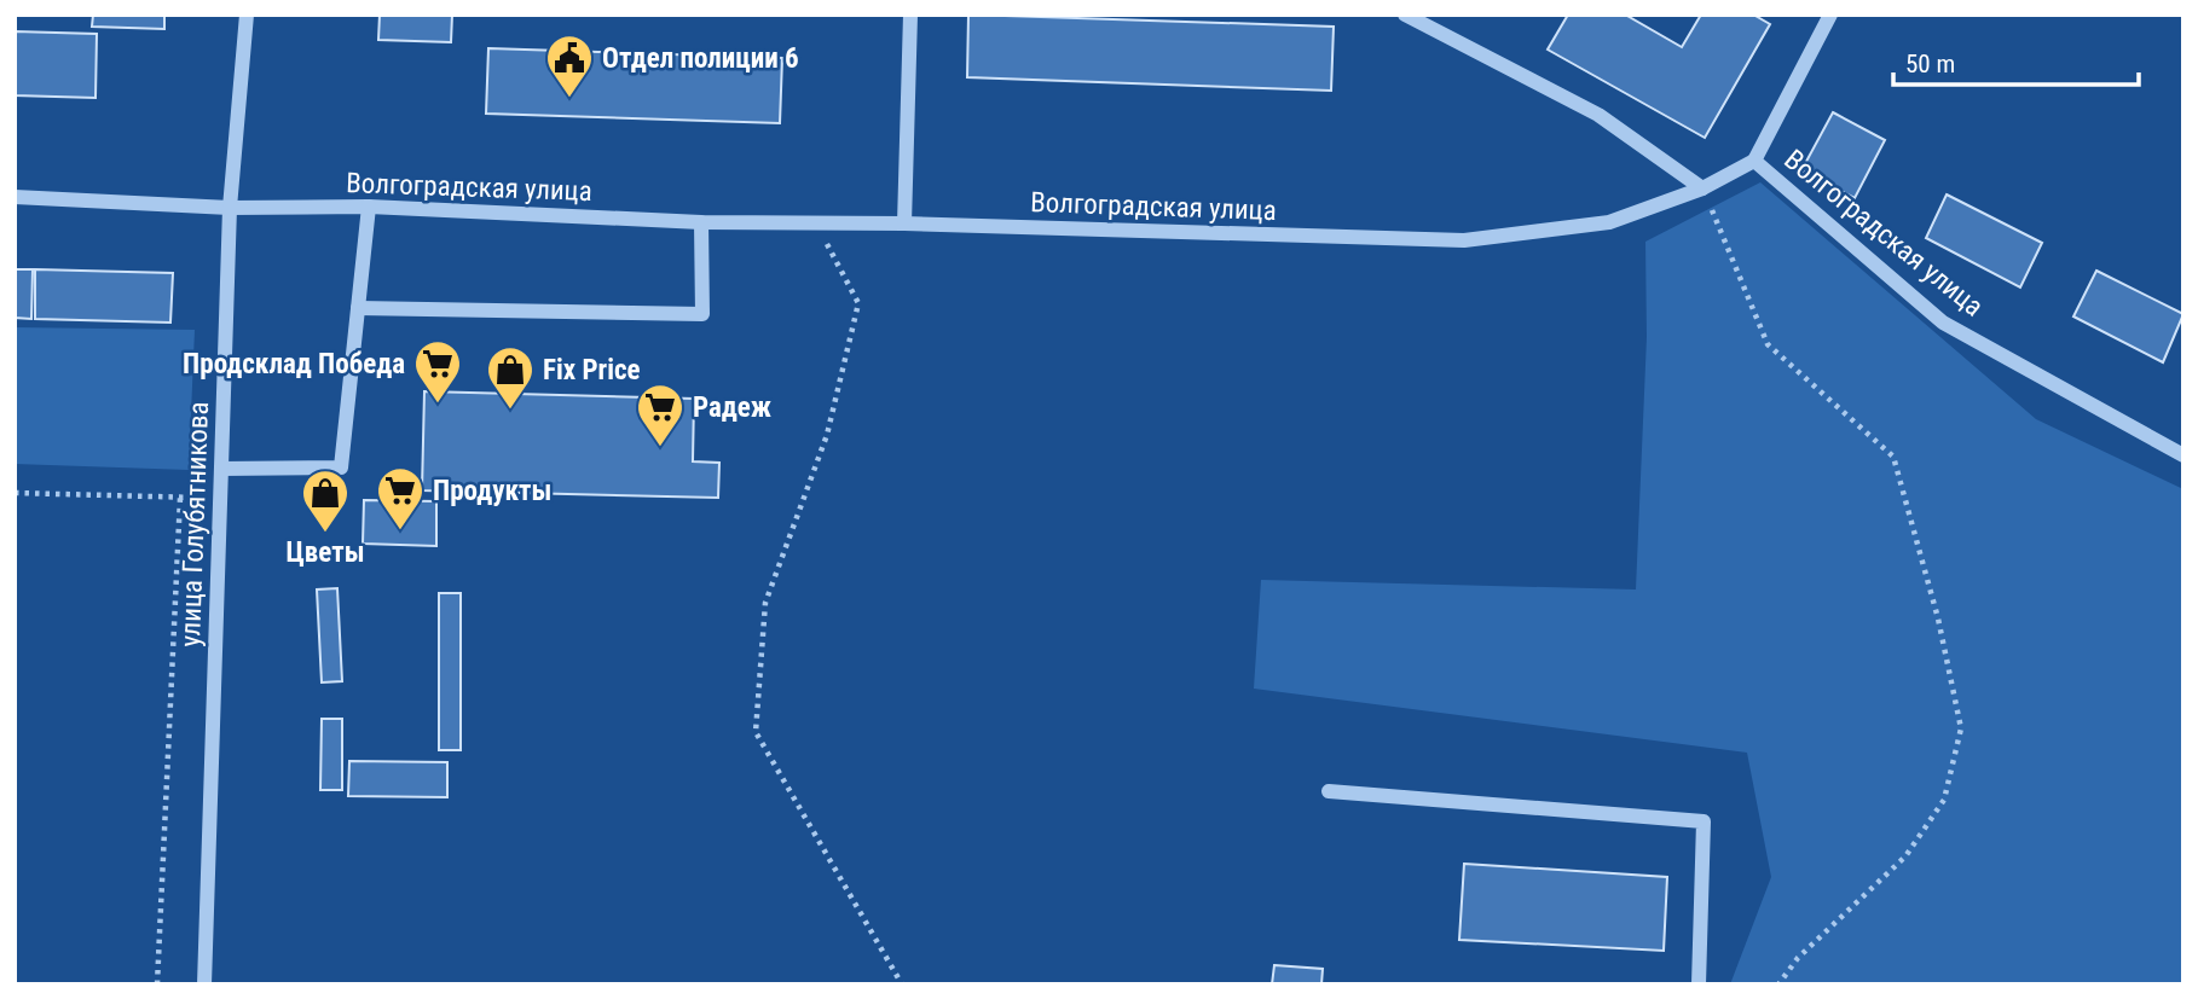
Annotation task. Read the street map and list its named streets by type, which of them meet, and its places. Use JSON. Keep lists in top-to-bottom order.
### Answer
{
  "streets": {
    "street": ["Волгоградская улица", "улица Голубятникова"]
  },
  "crossings": [
    ["Волгоградская улица", "улица Голубятникова"]
  ],
  "places": {
    "public building": ["Отдел полиции 6"],
    "supermarket": ["Продсклад Победа", "Радеж", "Продукты"],
    "shop": ["Fix Price", "Цветы"]
  },
  "scale_bar": "50 m"
}
